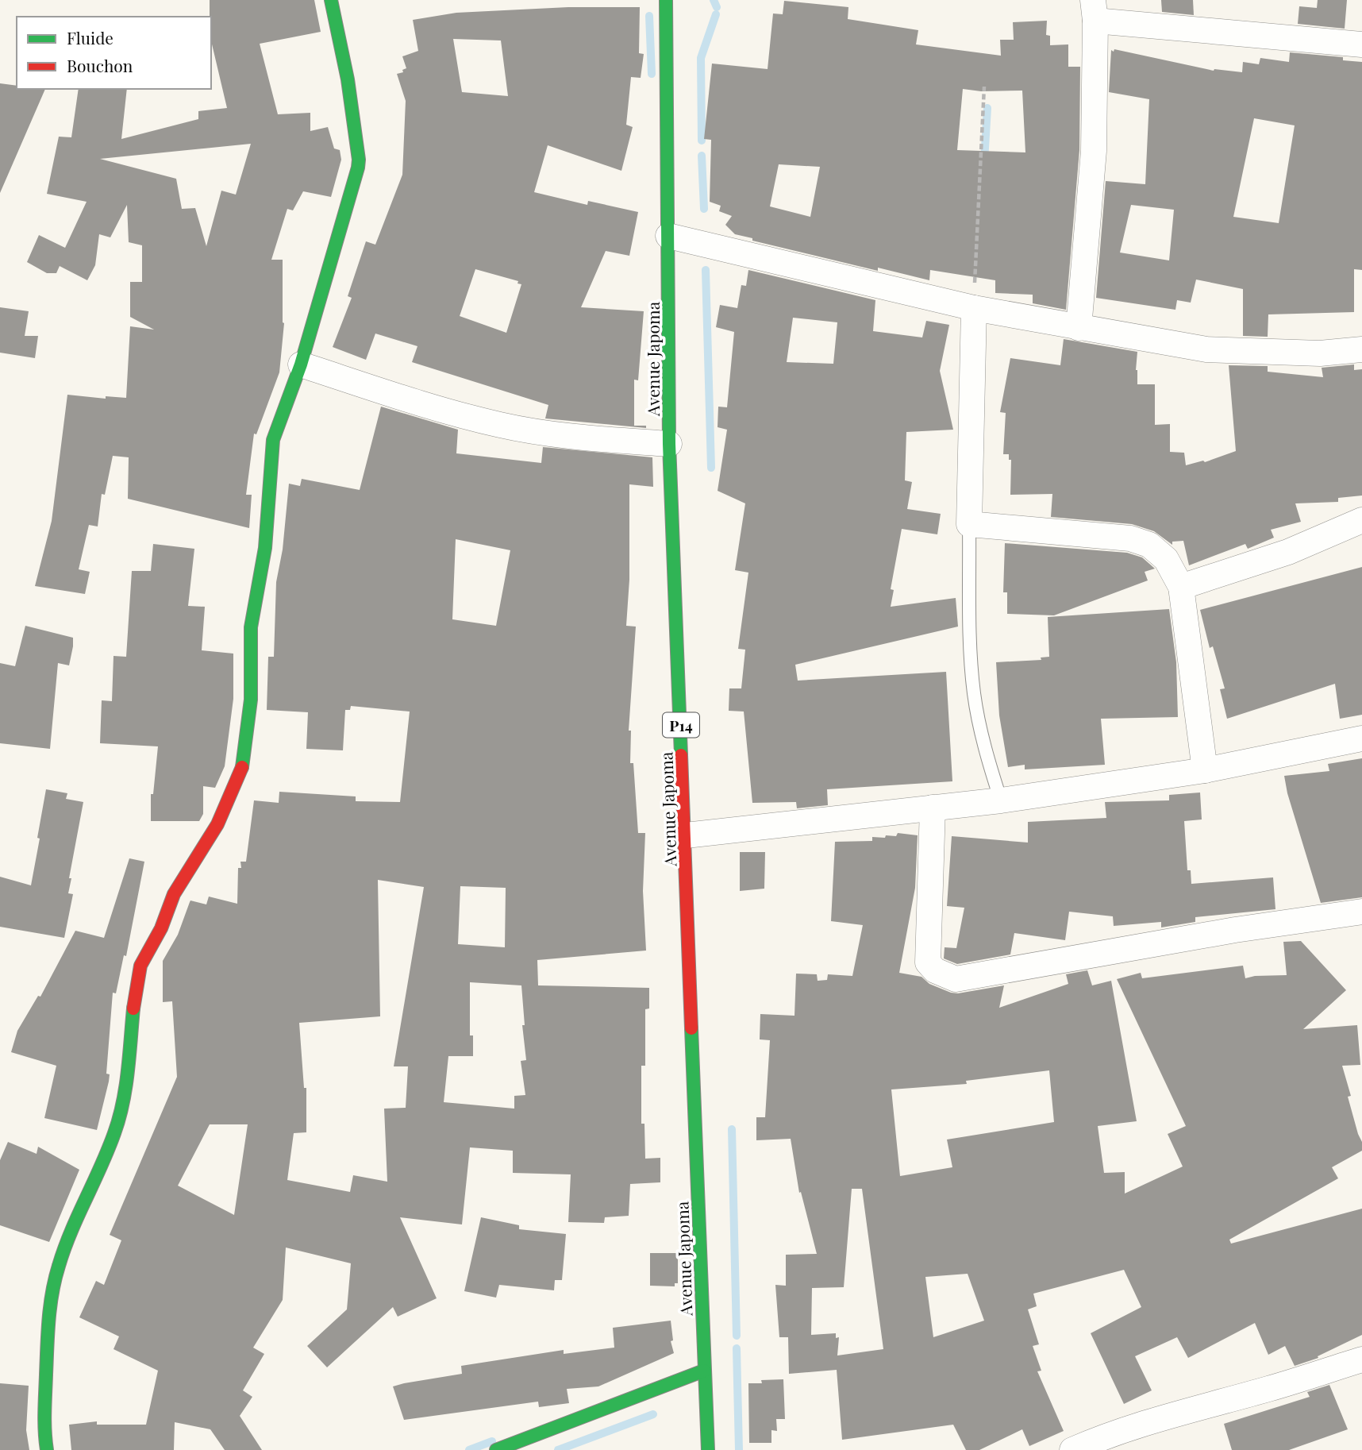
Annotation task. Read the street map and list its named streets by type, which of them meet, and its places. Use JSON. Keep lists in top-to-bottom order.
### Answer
{
  "streets": {
    "main road": ["Avenue Japoma", "P14"]
  },
  "legend": ["Fluide", "Bouchon"]
}
